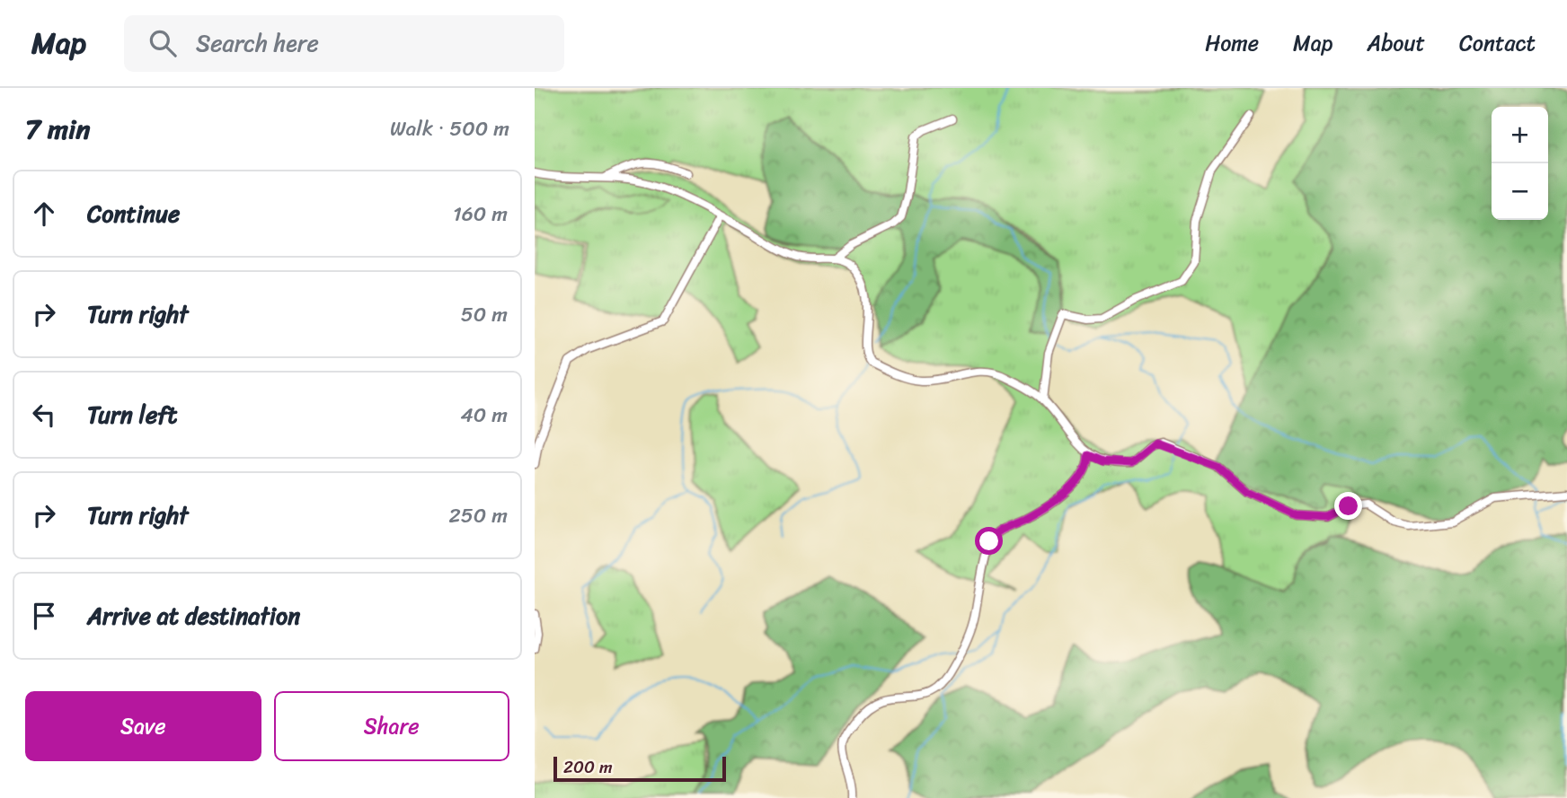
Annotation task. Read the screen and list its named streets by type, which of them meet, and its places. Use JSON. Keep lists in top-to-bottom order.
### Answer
{
  "scale_bar": "200 m",
  "page": {
    "header": "Map",
    "search": "Search here",
    "nav": [
      "Home",
      "Map",
      "About",
      "Contact"
    ],
    "heading": ["7 min", "Walk · 500 m"],
    "map_buttons": ["+", "−"],
    "list": [
      ["Continue", "160 m"],
      ["Turn right", "50 m"],
      ["Turn left", "40 m"],
      ["Turn right", "250 m"],
      "Arrive at destination"
    ],
    "buttons": ["Save", "Share"],
    "scale": "200 m"
  }
}
